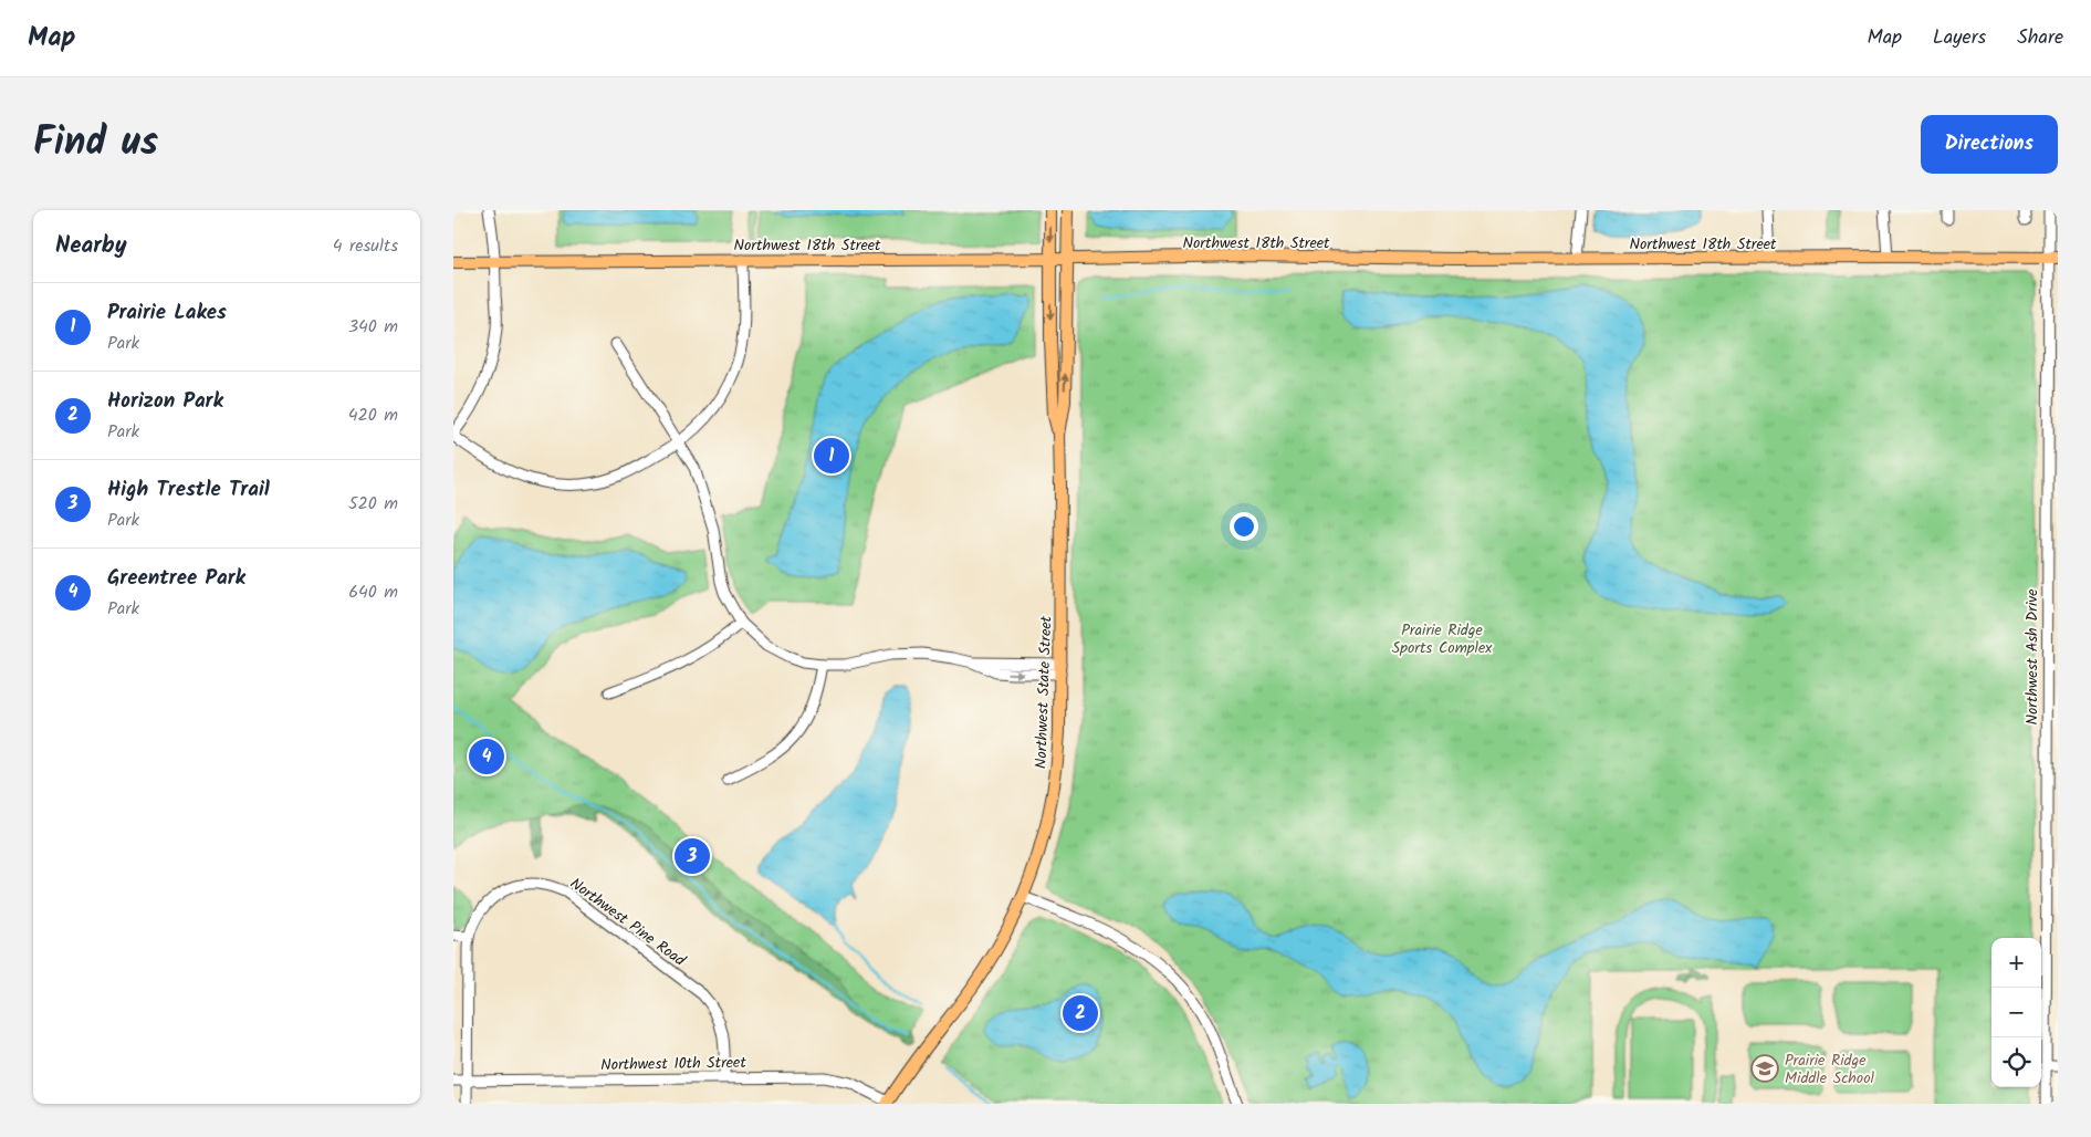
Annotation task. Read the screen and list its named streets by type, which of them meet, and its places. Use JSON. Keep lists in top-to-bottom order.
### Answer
{
  "streets": {
    "main road": ["Northwest 18th Street", "Northwest State Street"],
    "street": ["Northwest Ash Drive", "Northwest Pine Road", "Northwest 10th Street"]
  },
  "crossings": [
    ["Northwest 18th Street", "Northwest Ash Drive"],
    ["Northwest 18th Street", "Northwest State Street"],
    ["Northwest State Street", "Northwest 10th Street"],
    ["Northwest Pine Road", "Northwest 10th Street"]
  ],
  "parks": ["Prairie Ridge Sports Complex"],
  "places": {
    "school or university": ["Prairie Ridge Middle School"]
  },
  "page": {
    "header": "Map",
    "nav": ["Map", "Layers", "Share"],
    "title": "Find us",
    "buttons": "Directions",
    "heading": ["Nearby", "4 results"],
    "list": [
      {
        "mark": "1",
        "name": "Prairie Lakes",
        "note": "Park",
        "value": "340 m"
      },
      {
        "mark": "2",
        "name": "Horizon Park",
        "note": "Park",
        "value": "420 m"
      },
      {
        "mark": "3",
        "name": "High Trestle Trail",
        "note": "Park",
        "value": "520 m"
      },
      {
        "mark": "4",
        "name": "Greentree Park",
        "note": "Park",
        "value": "640 m"
      }
    ],
    "pins": [
      "1",
      "4",
      "3",
      "2"
    ],
    "map_buttons": ["+", "−"]
  }
}
